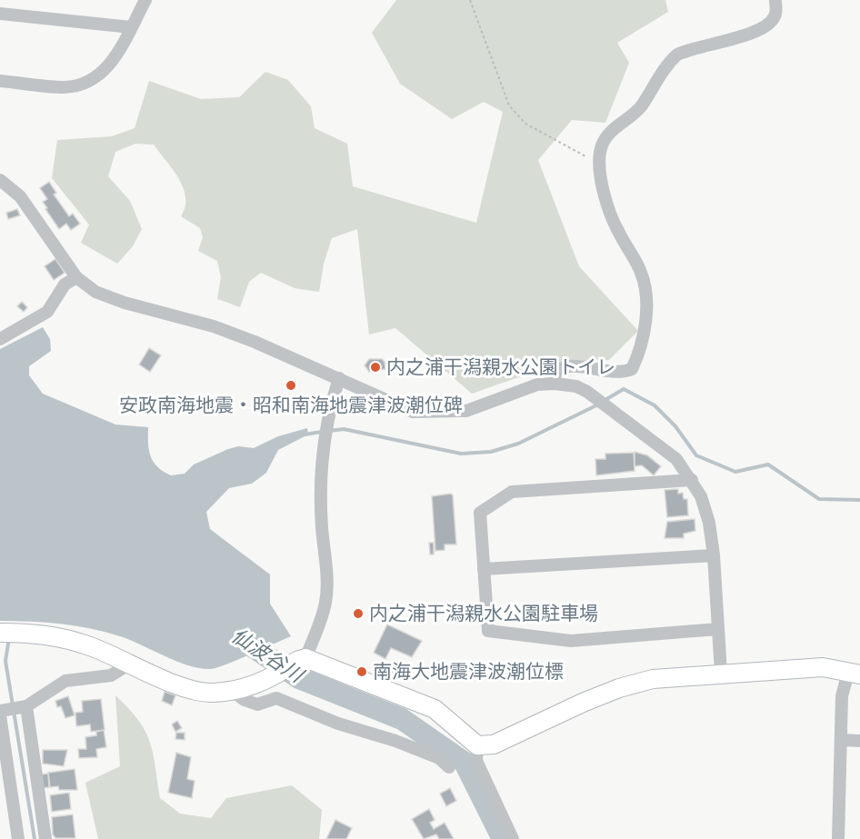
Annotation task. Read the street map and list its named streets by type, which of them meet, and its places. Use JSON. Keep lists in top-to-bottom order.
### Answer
{
  "water": ["仙波谷川"],
  "places": [
    "内之浦干潟親水公園トイレ",
    "安政南海地震・昭和南海地震津波潮位碑",
    "内之浦干潟親水公園駐車場",
    "南海大地震津波潮位標"
  ]
}
